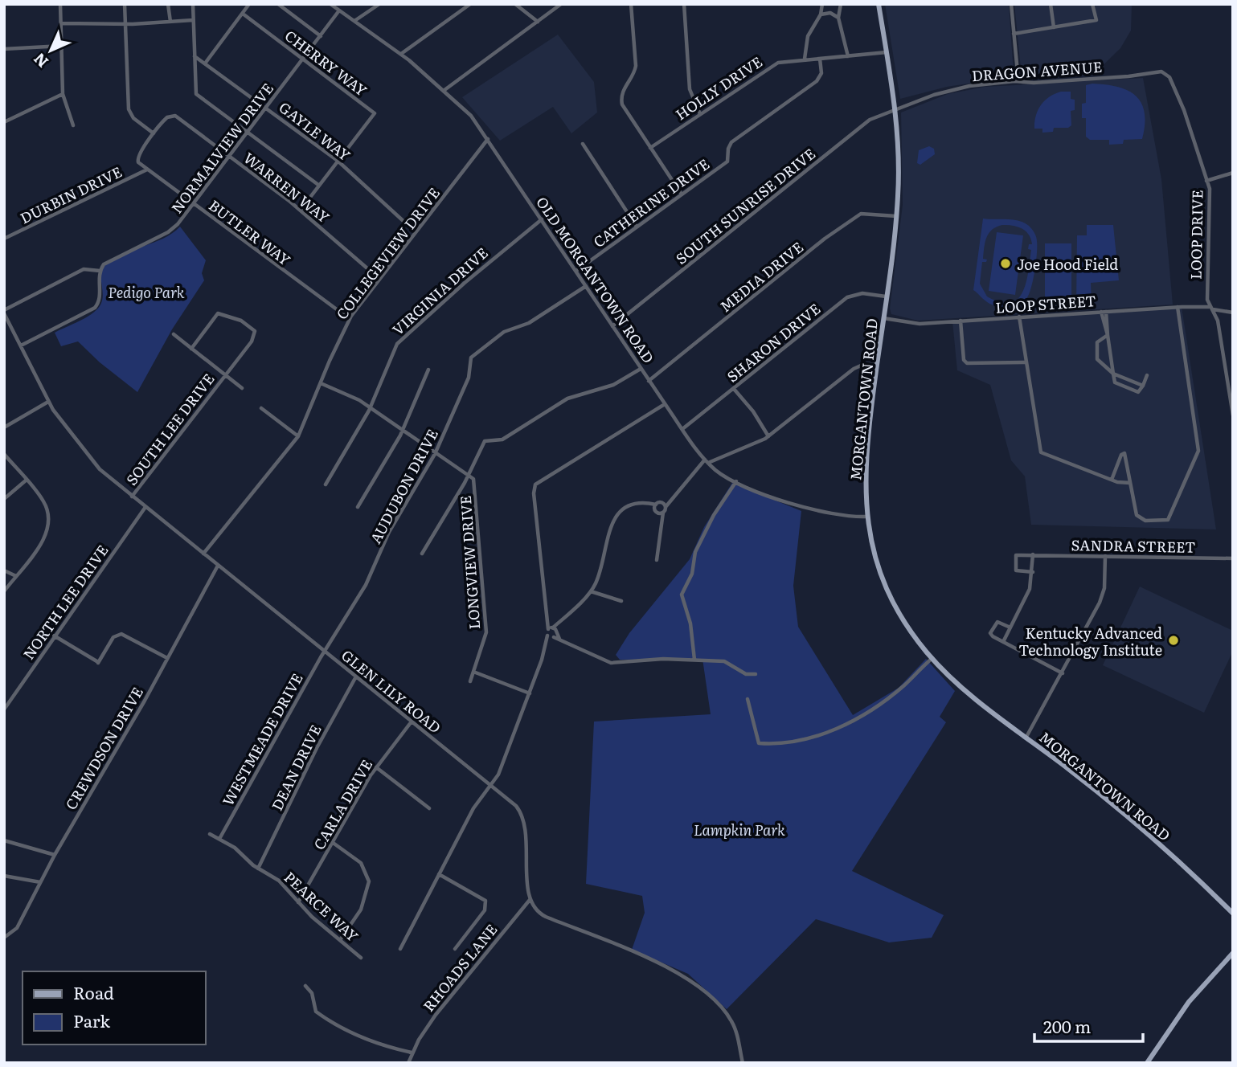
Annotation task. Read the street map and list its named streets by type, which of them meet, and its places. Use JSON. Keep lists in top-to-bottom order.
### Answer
{
  "streets": {
    "main road": ["MORGANTOWN ROAD"],
    "street": [
      "CHERRY WAY",
      "DRAGON AVENUE",
      "HOLLY DRIVE",
      "GAYLE WAY",
      "NORMALVIEW DRIVE",
      "WARREN WAY",
      "DURBIN DRIVE",
      "CATHERINE DRIVE",
      "SOUTH SUNRISE DRIVE",
      "BUTLER WAY",
      "LOOP DRIVE",
      "COLLEGEVIEW DRIVE",
      "MEDIA DRIVE",
      "OLD MORGANTOWN ROAD",
      "VIRGINIA DRIVE",
      "LOOP STREET",
      "SHARON DRIVE",
      "SOUTH LEE DRIVE",
      "AUDUBON DRIVE",
      "SANDRA STREET",
      "LONGVIEW DRIVE",
      "NORTH LEE DRIVE",
      "GLEN LILY ROAD",
      "WESTMEADE DRIVE",
      "CREWDSON DRIVE",
      "DEAN DRIVE",
      "CARLA DRIVE",
      "PEARCE WAY",
      "RHOADS LANE"
    ]
  },
  "crossings": [
    ["CHERRY WAY", "GAYLE WAY"],
    ["CHERRY WAY", "NORMALVIEW DRIVE"],
    ["DRAGON AVENUE", "SOUTH SUNRISE DRIVE"],
    ["DRAGON AVENUE", "LOOP DRIVE"],
    ["DRAGON AVENUE", "MORGANTOWN ROAD"],
    ["HOLLY DRIVE", "CATHERINE DRIVE"],
    ["HOLLY DRIVE", "MORGANTOWN ROAD"],
    ["GAYLE WAY", "NORMALVIEW DRIVE"],
    ["GAYLE WAY", "COLLEGEVIEW DRIVE"],
    ["NORMALVIEW DRIVE", "WARREN WAY"],
    ["NORMALVIEW DRIVE", "BUTLER WAY"],
    ["NORMALVIEW DRIVE", "OLD MORGANTOWN ROAD"],
    ["NORMALVIEW DRIVE", "GLEN LILY ROAD"],
    ["WARREN WAY", "COLLEGEVIEW DRIVE"],
    ["DURBIN DRIVE", "BUTLER WAY"],
    ["CATHERINE DRIVE", "OLD MORGANTOWN ROAD"],
    ["SOUTH SUNRISE DRIVE", "OLD MORGANTOWN ROAD"],
    ["SOUTH SUNRISE DRIVE", "MORGANTOWN ROAD"],
    ["BUTLER WAY", "COLLEGEVIEW DRIVE"],
    ["LOOP DRIVE", "LOOP STREET"],
    ["COLLEGEVIEW DRIVE", "OLD MORGANTOWN ROAD"],
    ["COLLEGEVIEW DRIVE", "GLEN LILY ROAD"],
    ["MEDIA DRIVE", "OLD MORGANTOWN ROAD"],
    ["MEDIA DRIVE", "MORGANTOWN ROAD"],
    ["OLD MORGANTOWN ROAD", "VIRGINIA DRIVE"],
    ["OLD MORGANTOWN ROAD", "SHARON DRIVE"],
    ["OLD MORGANTOWN ROAD", "MORGANTOWN ROAD"],
    ["OLD MORGANTOWN ROAD", "AUDUBON DRIVE"],
    ["LOOP STREET", "MORGANTOWN ROAD"],
    ["SHARON DRIVE", "MORGANTOWN ROAD"],
    ["SOUTH LEE DRIVE", "GLEN LILY ROAD"],
    ["AUDUBON DRIVE", "GLEN LILY ROAD"],
    ["AUDUBON DRIVE", "WESTMEADE DRIVE"],
    ["NORTH LEE DRIVE", "GLEN LILY ROAD"],
    ["GLEN LILY ROAD", "WESTMEADE DRIVE"],
    ["GLEN LILY ROAD", "CREWDSON DRIVE"],
    ["GLEN LILY ROAD", "DEAN DRIVE"],
    ["GLEN LILY ROAD", "CARLA DRIVE"],
    ["GLEN LILY ROAD", "RHOADS LANE"],
    ["WESTMEADE DRIVE", "PEARCE WAY"],
    ["DEAN DRIVE", "PEARCE WAY"],
    ["CARLA DRIVE", "PEARCE WAY"]
  ],
  "parks": ["Pedigo Park", "Lampkin Park"],
  "places": ["Joe Hood Field", "Kentucky Advanced Technology Institute"],
  "legend": ["Road", "Park"],
  "scale_bar": "200 m",
  "north": "bottom left"
}
